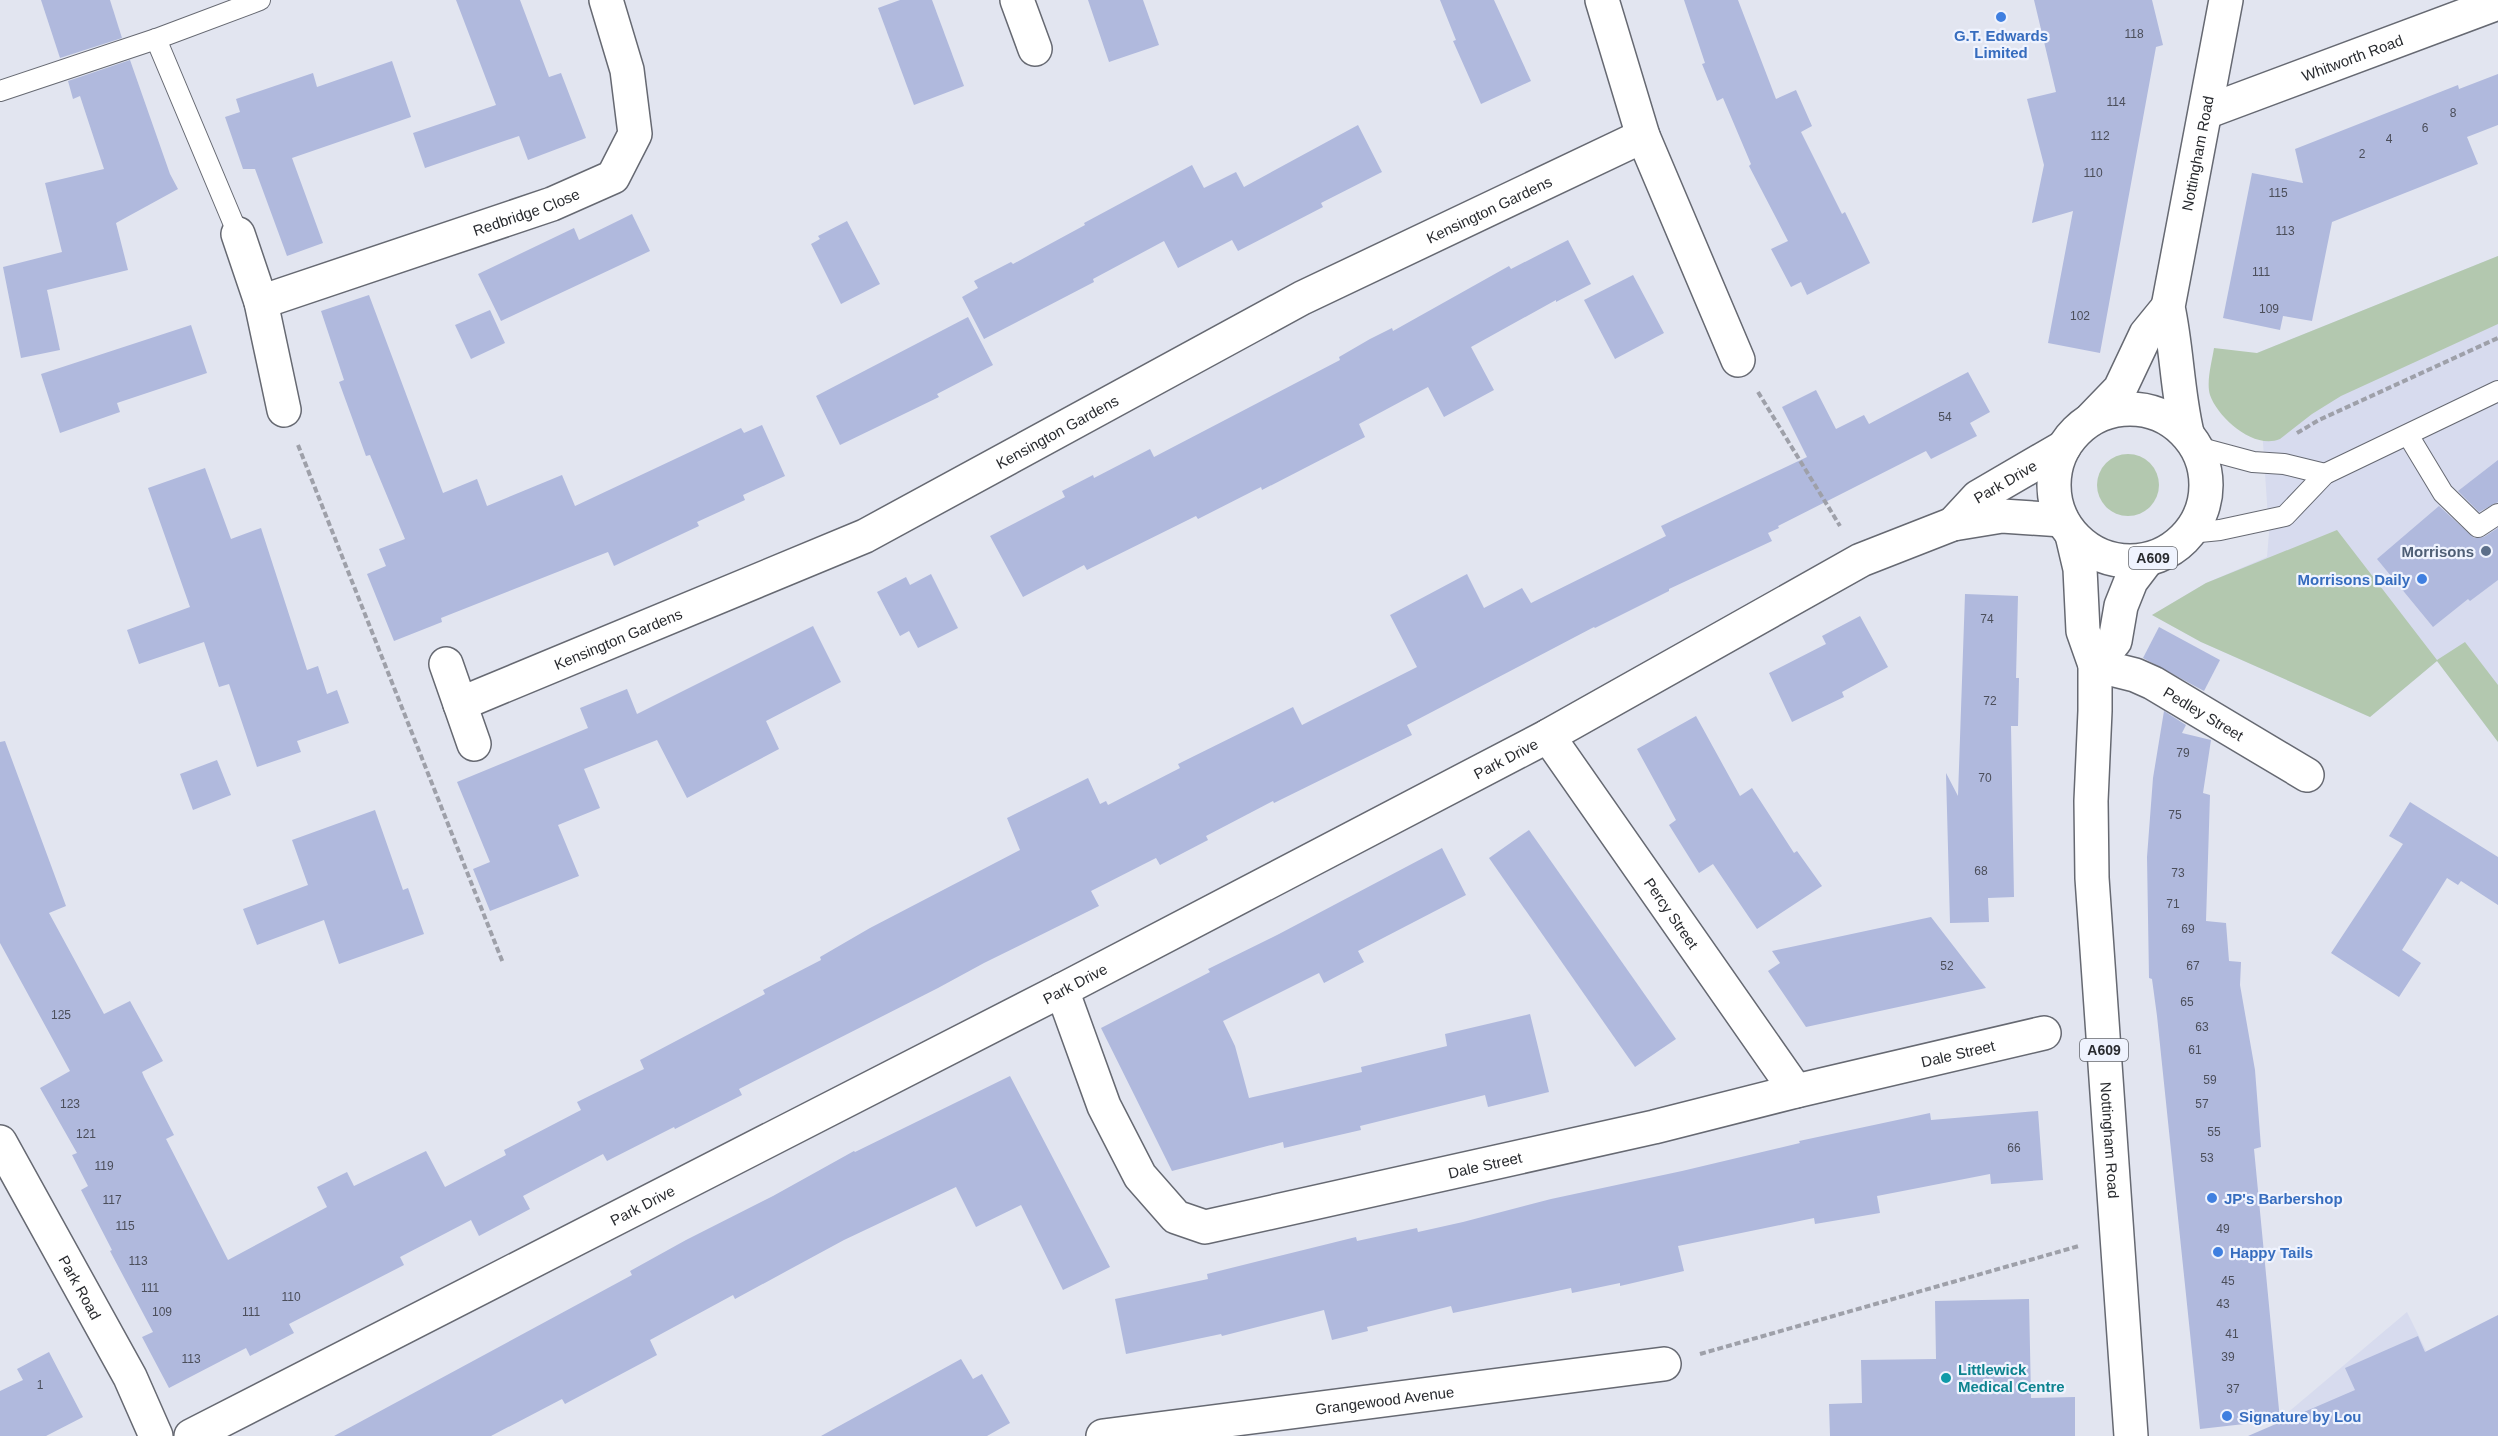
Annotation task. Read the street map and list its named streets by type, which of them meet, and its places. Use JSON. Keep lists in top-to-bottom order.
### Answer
{
  "streets": {
    "street": [
      "Whitworth Road",
      "Nottingham Road",
      "Kensington Gardens",
      "Redbridge Close",
      "Park Drive",
      "A609",
      "Pedley Street",
      "Percy Street",
      "Dale Street",
      "Park Road",
      "Grangewood Avenue"
    ]
  },
  "crossings": [
    ["Whitworth Road", "Nottingham Road"],
    ["Nottingham Road", "Park Drive"],
    ["Nottingham Road", "A609"],
    ["Nottingham Road", "Pedley Street"],
    ["Park Drive", "A609"],
    ["Park Drive", "Percy Street"],
    ["Park Drive", "Dale Street"],
    ["A609", "Pedley Street"],
    ["Percy Street", "Dale Street"]
  ],
  "places": [
    "G.T. Edwards Limited",
    "Morrisons",
    "Morrisons Daily",
    "JP's Barbershop",
    "Happy Tails",
    "Littlewick Medical Centre",
    "Signature by Lou"
  ],
  "house_numbers": [
    "118",
    "114",
    "8",
    "6",
    "112",
    "4",
    "2",
    "110",
    "115",
    "113",
    "111",
    "109",
    "102",
    "54",
    "74",
    "72",
    "79",
    "70",
    "75",
    "68",
    "73",
    "71",
    "69",
    "52",
    "67",
    "65",
    "125",
    "63",
    "61",
    "59",
    "123",
    "57",
    "55",
    "121",
    "66",
    "53",
    "119",
    "117",
    "115",
    "49",
    "113",
    "45",
    "111",
    "110",
    "43",
    "109",
    "111",
    "41",
    "39",
    "113",
    "1",
    "37"
  ]
}
